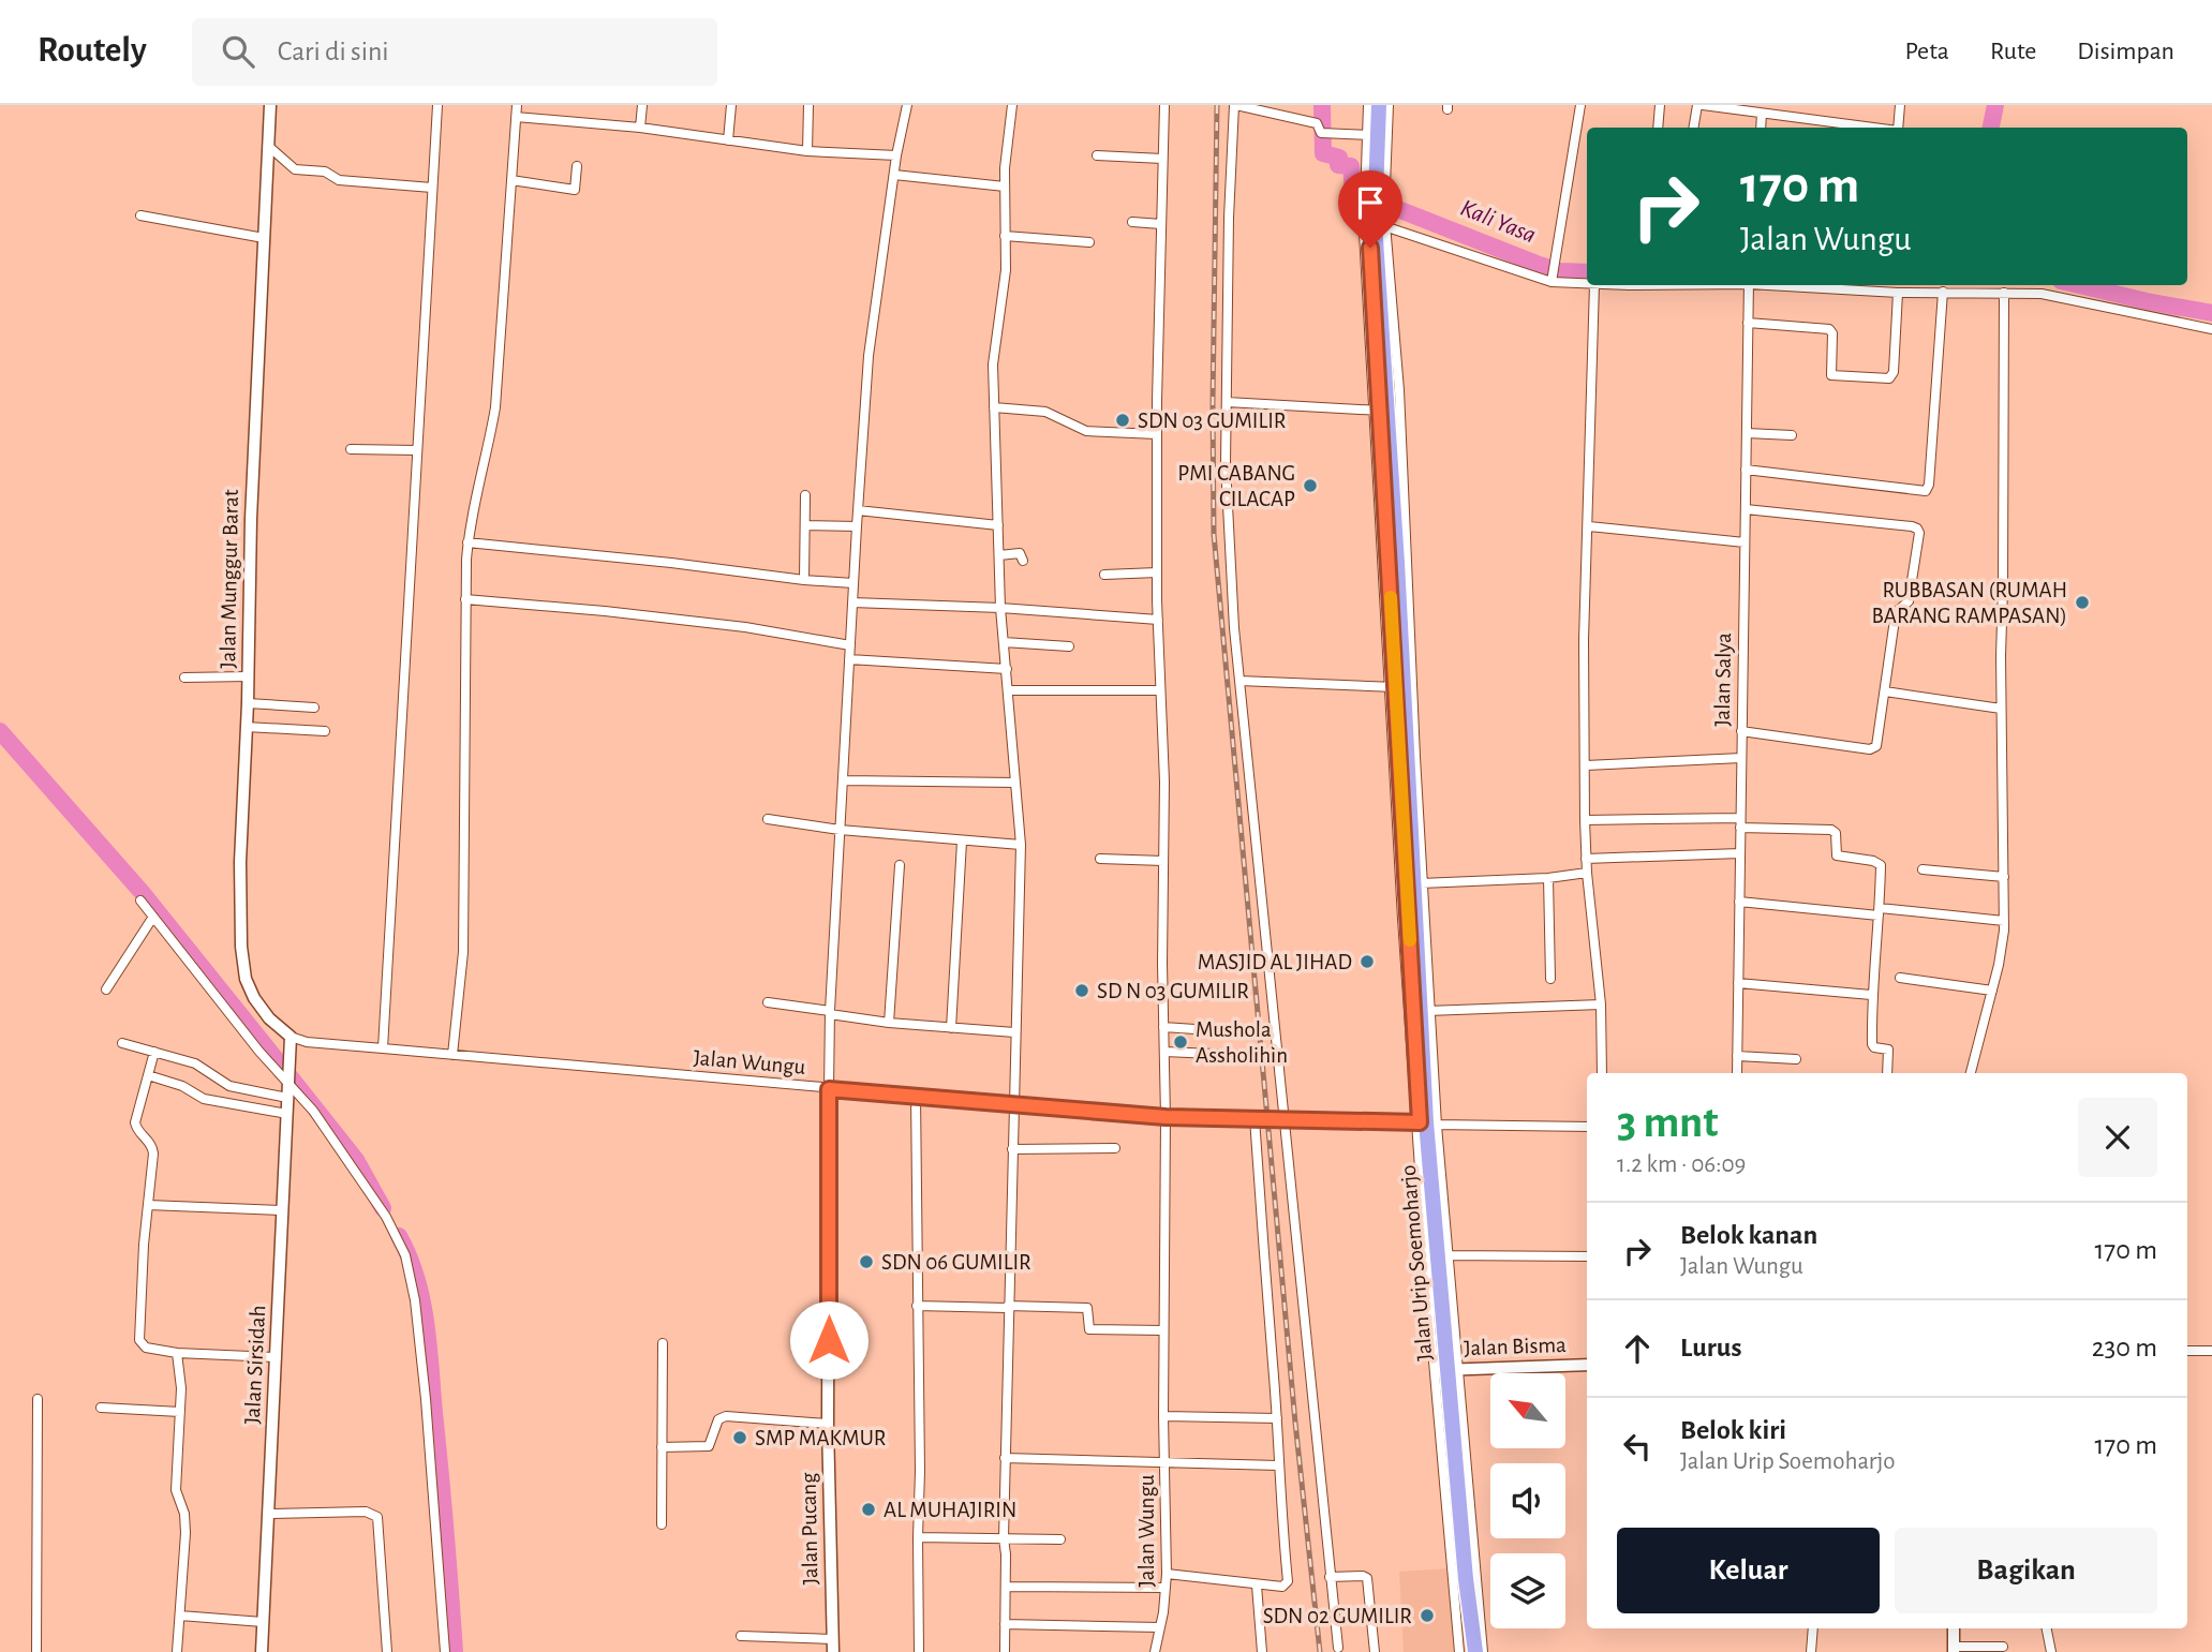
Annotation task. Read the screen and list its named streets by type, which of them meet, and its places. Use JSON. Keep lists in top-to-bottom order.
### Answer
{
  "streets": {
    "highway": ["Jalan Urip Soemoharjo"],
    "street": [
      "Jalan Munggur Barat",
      "Jalan Salya",
      "Jalan Wungu",
      "Jalan Bisma",
      "Jalan Sirsidah",
      "Jalan Pucang"
    ]
  },
  "crossings": [
    ["Jalan Munggur Barat", "Jalan Wungu"],
    ["Jalan Munggur Barat", "Jalan Sirsidah"],
    ["Jalan Wungu", "Jalan Sirsidah"],
    ["Jalan Wungu", "Jalan Pucang"],
    ["Jalan Urip Soemoharjo", "Jalan Bisma"]
  ],
  "water": ["Kali Yasa"],
  "places": [
    "SDN 03 GUMILIR",
    "PMI CABANG CILACAP",
    "RUBBASAN (RUMAH BARANG RAMPASAN)",
    "MASJID AL JIHAD",
    "SD N 03 GUMILIR",
    "Mushola Assholihin",
    "SDN 06 GUMILIR",
    "SMP MAKMUR",
    "AL MUHAJIRIN",
    "SDN 02 GUMILIR"
  ],
  "north": "top left",
  "page": {
    "header": "Routely",
    "search": "Cari di sini",
    "nav": ["Peta", "Rute", "Disimpan"],
    "turn": ["170 m", "Jalan Wungu"],
    "heading": ["3 mnt", "1.2 km · 06:09"],
    "list": [
      {
        "name": "Belok kanan",
        "note": "Jalan Wungu",
        "value": "170 m"
      },
      {
        "name": "Lurus",
        "value": "230 m"
      },
      {
        "name": "Belok kiri",
        "note": "Jalan Urip Soemoharjo",
        "value": "170 m"
      }
    ],
    "buttons": ["Keluar", "Bagikan"]
  }
}
